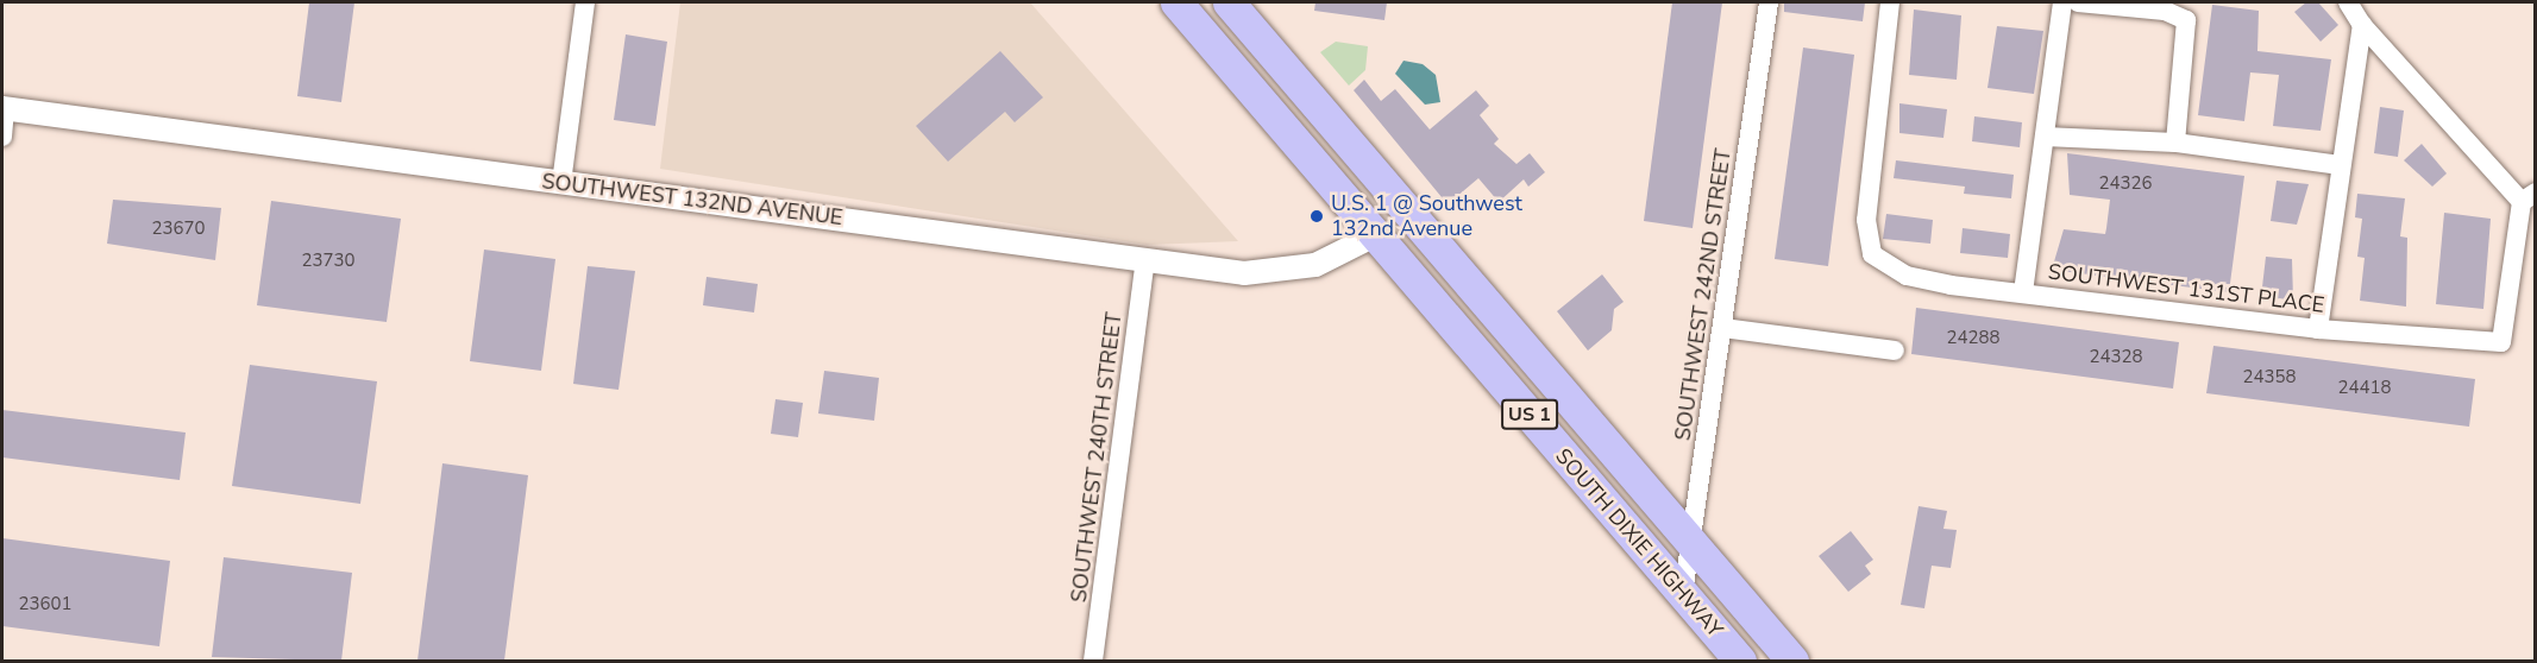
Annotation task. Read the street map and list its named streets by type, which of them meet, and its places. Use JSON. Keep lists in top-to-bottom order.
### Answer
{
  "streets": {
    "highway": ["US 1", "SOUTH DIXIE HIGHWAY"],
    "street": [
      "SOUTHWEST 132ND AVENUE",
      "SOUTHWEST 131ST PLACE",
      "SOUTHWEST 242ND STREET",
      "SOUTHWEST 240TH STREET"
    ]
  },
  "crossings": [
    ["SOUTHWEST 132ND AVENUE", "SOUTHWEST 240TH STREET"],
    ["SOUTHWEST 132ND AVENUE", "SOUTH DIXIE HIGHWAY"],
    ["SOUTHWEST 242ND STREET", "SOUTH DIXIE HIGHWAY"]
  ],
  "places": ["U.S. 1 @ Southwest 132nd Avenue"],
  "house_numbers": [
    "24326",
    "23670",
    "23730",
    "24288",
    "24328",
    "24358",
    "24418",
    "23601"
  ]
}
